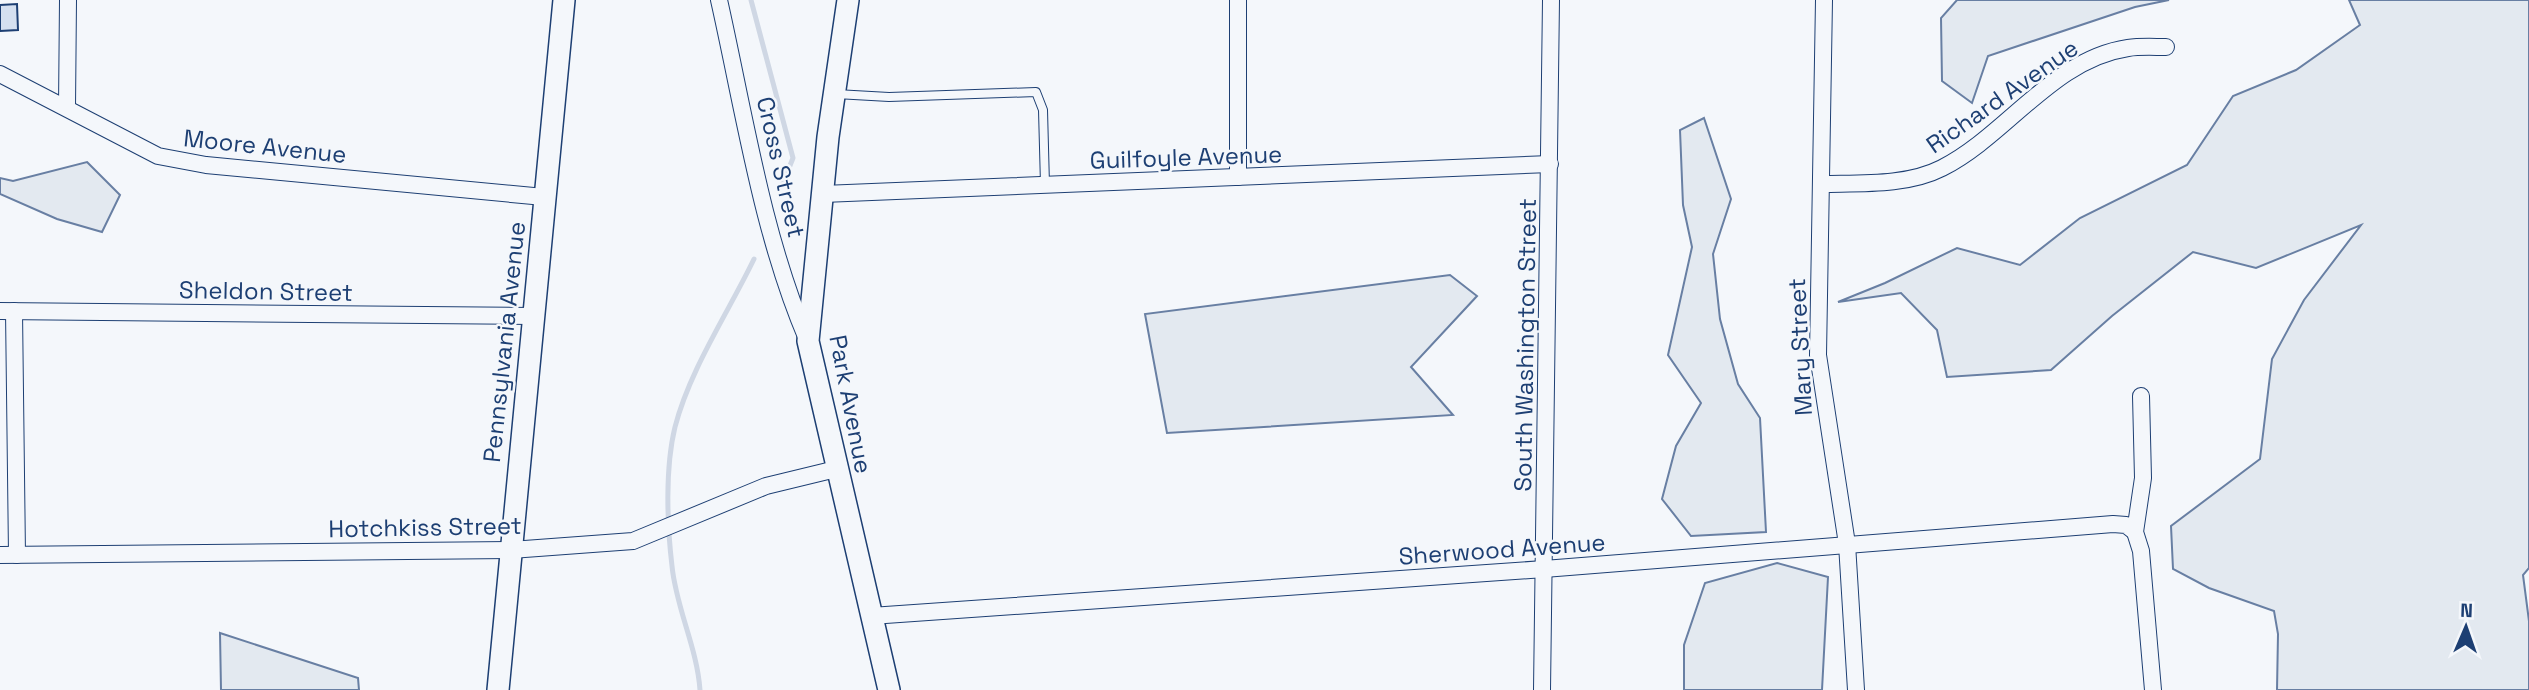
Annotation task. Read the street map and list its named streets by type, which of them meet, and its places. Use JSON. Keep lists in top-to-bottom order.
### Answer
{
  "streets": {
    "street": [
      "Richard Avenue",
      "Moore Avenue",
      "Guilfoyle Avenue",
      "Cross Street",
      "Sheldon Street",
      "Pennsylvania Avenue",
      "South Washington Street",
      "Mary Street",
      "Park Avenue",
      "Hotchkiss Street",
      "Sherwood Avenue"
    ]
  },
  "crossings": [
    ["Richard Avenue", "Mary Street"],
    ["Moore Avenue", "Pennsylvania Avenue"],
    ["Guilfoyle Avenue", "South Washington Street"],
    ["Guilfoyle Avenue", "Park Avenue"],
    ["Cross Street", "Park Avenue"],
    ["Sheldon Street", "Pennsylvania Avenue"],
    ["Pennsylvania Avenue", "Hotchkiss Street"],
    ["South Washington Street", "Sherwood Avenue"],
    ["Mary Street", "Sherwood Avenue"],
    ["Park Avenue", "Hotchkiss Street"],
    ["Park Avenue", "Sherwood Avenue"]
  ],
  "north": "top"
}
